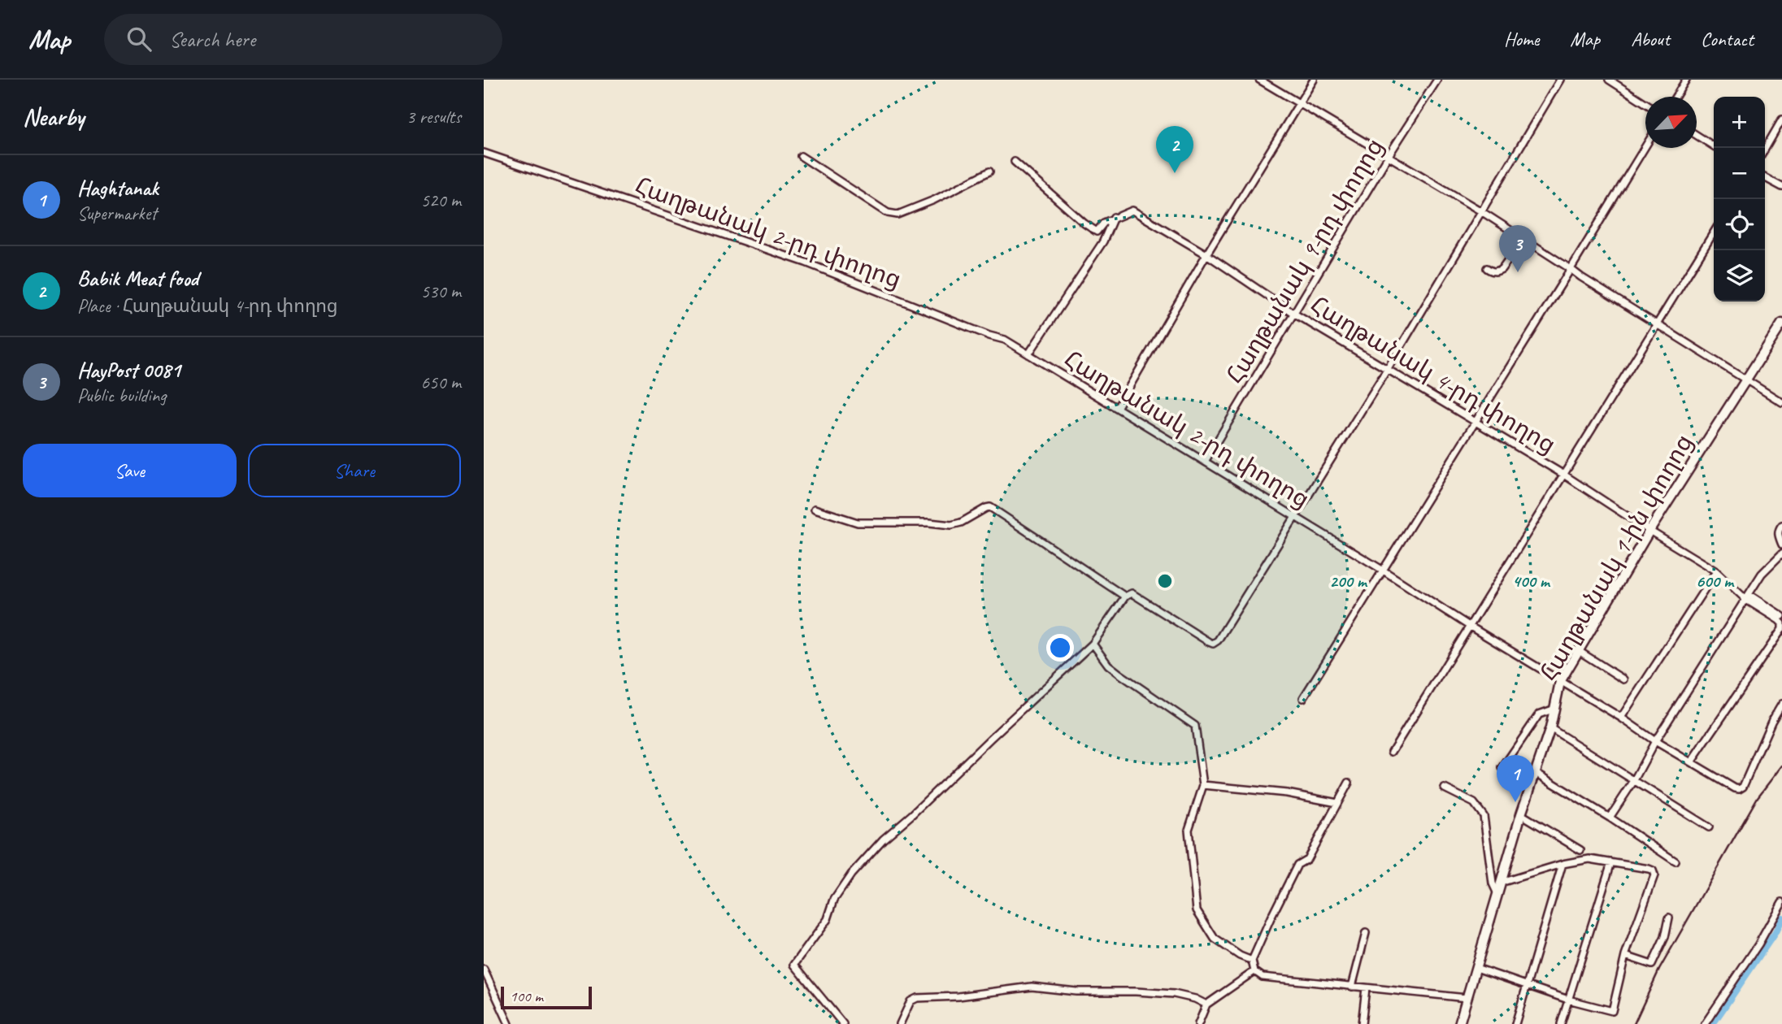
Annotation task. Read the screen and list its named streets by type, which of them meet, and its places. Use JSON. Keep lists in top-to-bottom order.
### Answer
{
  "streets": {
    "main road": ["Հաղթանակ 1-ին փողոց"],
    "street": ["Հաղթանակ 2-րդ փողոց", "Հաղթանակ 9-րդ փողոց", "Հաղթանակ 4-րդ փողոց"]
  },
  "crossings": [
    ["Հաղթանակ 2-րդ փողոց", "Հաղթանակ 9-րդ փողոց"],
    ["Հաղթանակ 2-րդ փողոց", "Հաղթանակ 1-ին փողոց"],
    ["Հաղթանակ 9-րդ փողոց", "Հաղթանակ 4-րդ փողոց"],
    ["Հաղթանակ 4-րդ փողոց", "Հաղթանակ 1-ին փողոց"]
  ],
  "scale_bar": "100 m",
  "north": "top right",
  "page": {
    "header": "Map",
    "search": "Search here",
    "nav": [
      "Home",
      "Map",
      "About",
      "Contact"
    ],
    "heading": ["Nearby", "3 results"],
    "map_buttons": ["+", "−"],
    "pins": ["2", "3", "1"],
    "list": [
      {
        "mark": "1",
        "name": "Haghtanak",
        "note": "Supermarket",
        "value": "520 m"
      },
      {
        "mark": "2",
        "name": "Babik Meat food",
        "note": "Place · Հաղթանակ 4-րդ փողոց",
        "value": "530 m"
      },
      {
        "mark": "3",
        "name": "HayPost 0081",
        "note": "Public building",
        "value": "650 m"
      }
    ],
    "buttons": ["Save", "Share"],
    "scale": "100 m"
  },
  "rings": ["200 m", "400 m", "600 m"]
}
